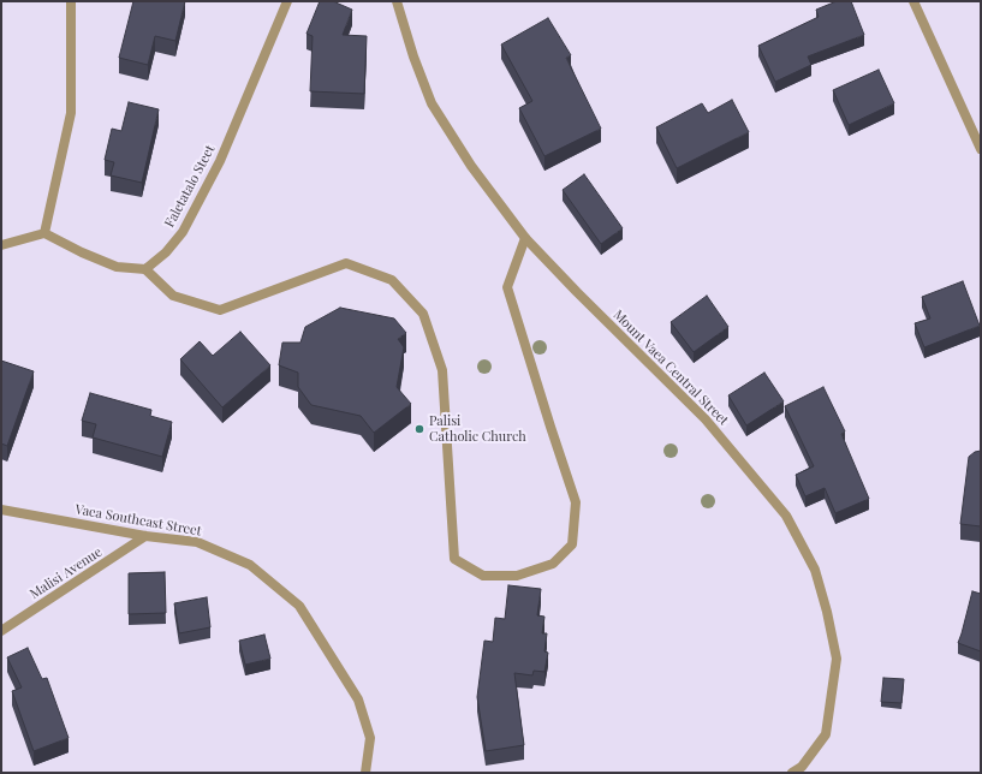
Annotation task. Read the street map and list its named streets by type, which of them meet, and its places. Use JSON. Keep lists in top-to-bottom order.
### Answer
{
  "streets": {
    "street": [
      "Faletatalo Steet",
      "Mount Vaea Central Street",
      "Vaea Southeast Street",
      "Malisi Avenue"
    ]
  },
  "crossings": [
    ["Vaea Southeast Street", "Malisi Avenue"]
  ],
  "places": ["Palisi Catholic Church"]
}
